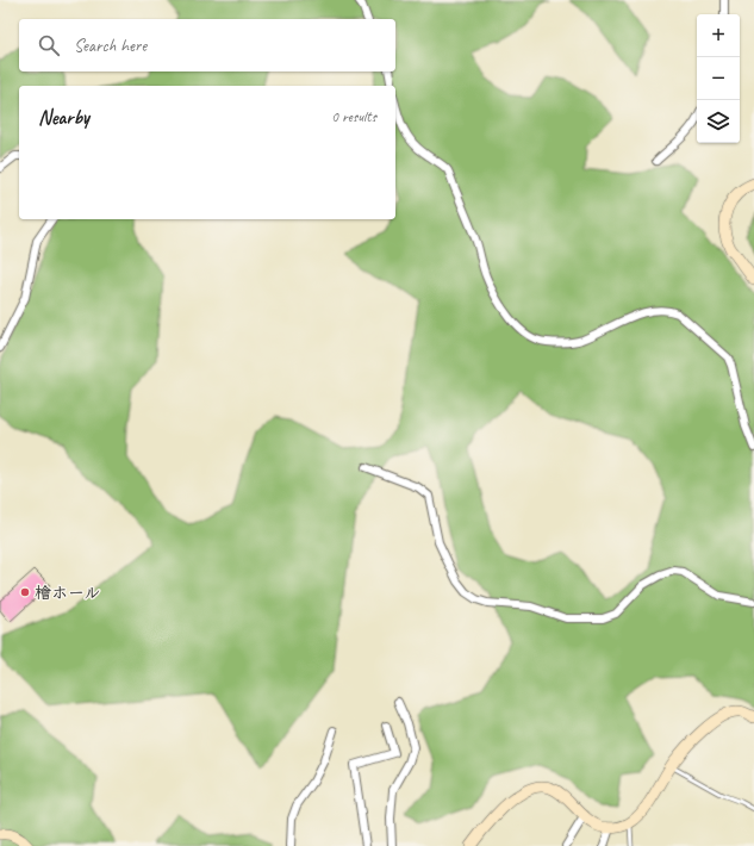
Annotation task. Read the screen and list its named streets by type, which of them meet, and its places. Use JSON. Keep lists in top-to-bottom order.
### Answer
{
  "places": ["檜ホール"],
  "page": {
    "map_buttons": ["+", "−"],
    "search": "Search here",
    "heading": ["Nearby", "0 results"]
  }
}
